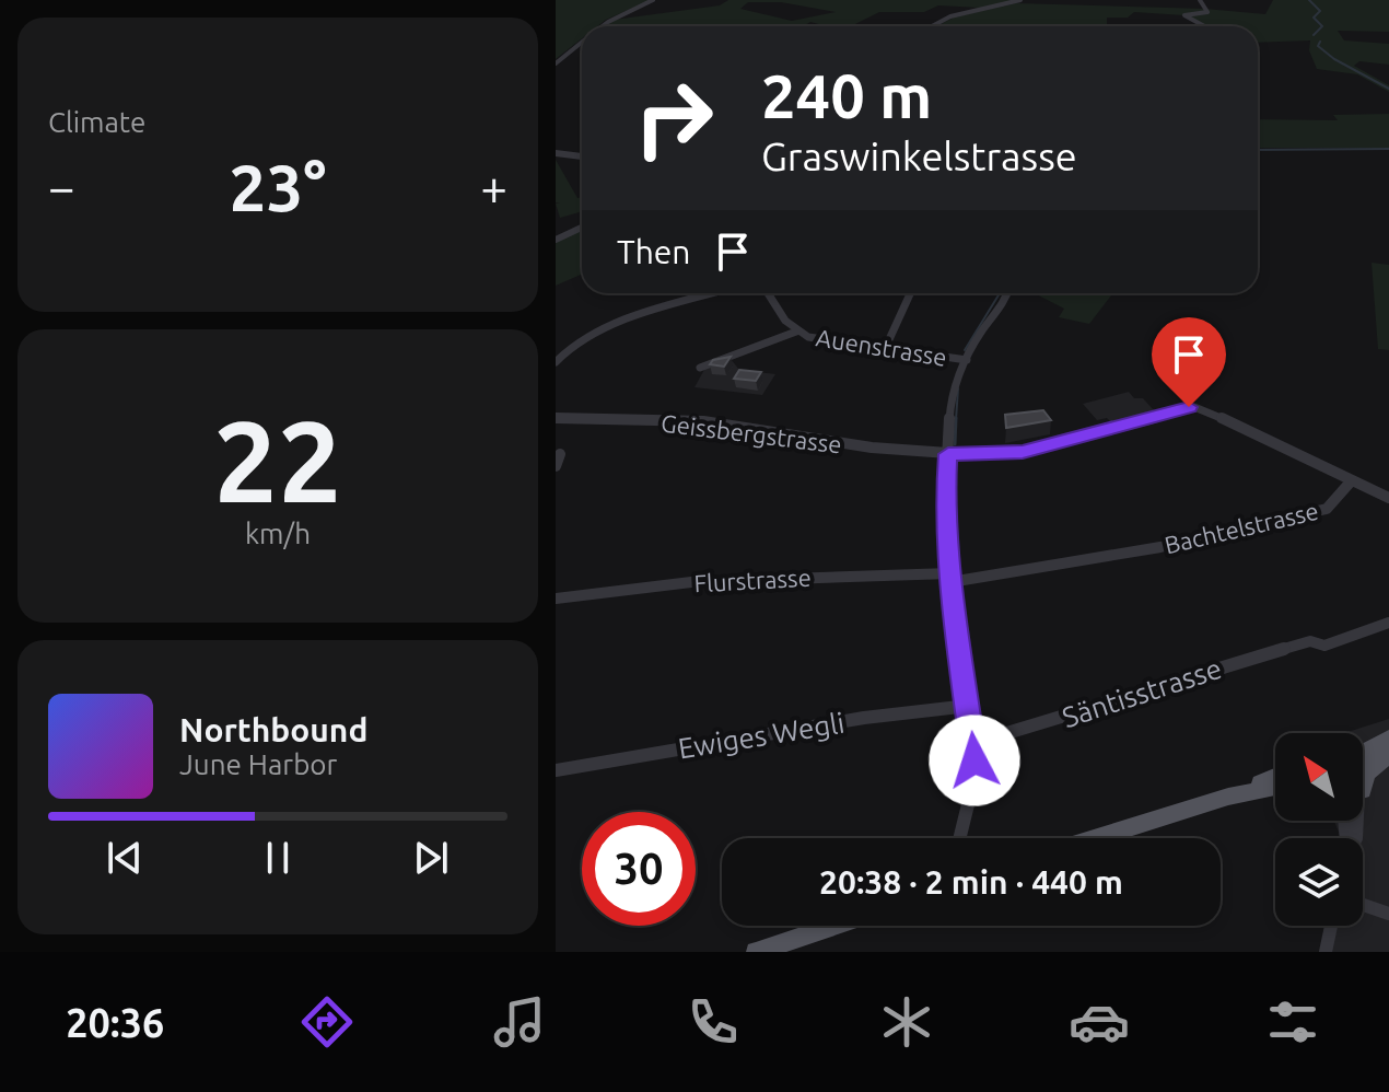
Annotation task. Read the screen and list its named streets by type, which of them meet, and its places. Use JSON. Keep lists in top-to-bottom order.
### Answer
{
  "streets": {
    "street": [
      "Auenstrasse",
      "Geissbergstrasse",
      "Bachtelstrasse",
      "Flurstrasse",
      "Säntisstrasse",
      "Ewiges Wegli"
    ]
  },
  "crossings": [
    ["Geissbergstrasse", "Bachtelstrasse"],
    ["Bachtelstrasse", "Flurstrasse"]
  ],
  "north": "top left",
  "page": {
    "tile": [
      "Climate",
      ["22", "km/h"]
    ],
    "turn": ["240 m", "Graswinkelstrasse"],
    "heat": ["−", "23°", "+"],
    "then": "Then",
    "song": ["Northbound", "June Harbor"],
    "limit": "30",
    "trip": "20:38 · 2 min · 440 m",
    "tabs": "20:36"
  }
}
